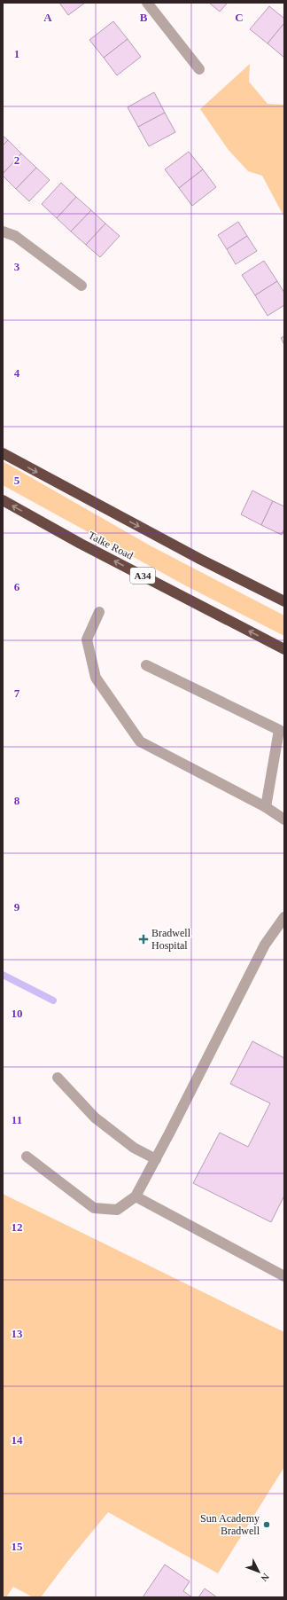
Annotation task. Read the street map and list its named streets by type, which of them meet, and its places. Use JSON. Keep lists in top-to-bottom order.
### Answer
{
  "streets": {
    "highway": ["Talke Road", "A34"]
  },
  "places": {
    "health": ["Bradwell Hospital"],
    "other": ["Sun Academy Bradwell"]
  },
  "north": "bottom right",
  "grid": {
    "columns": ["A", "B", "C"],
    "rows": [
      "1",
      "2",
      "3",
      "4",
      "5",
      "6",
      "7",
      "8",
      "9",
      "10",
      "11",
      "12",
      "13",
      "14",
      "15"
    ]
  }
}
